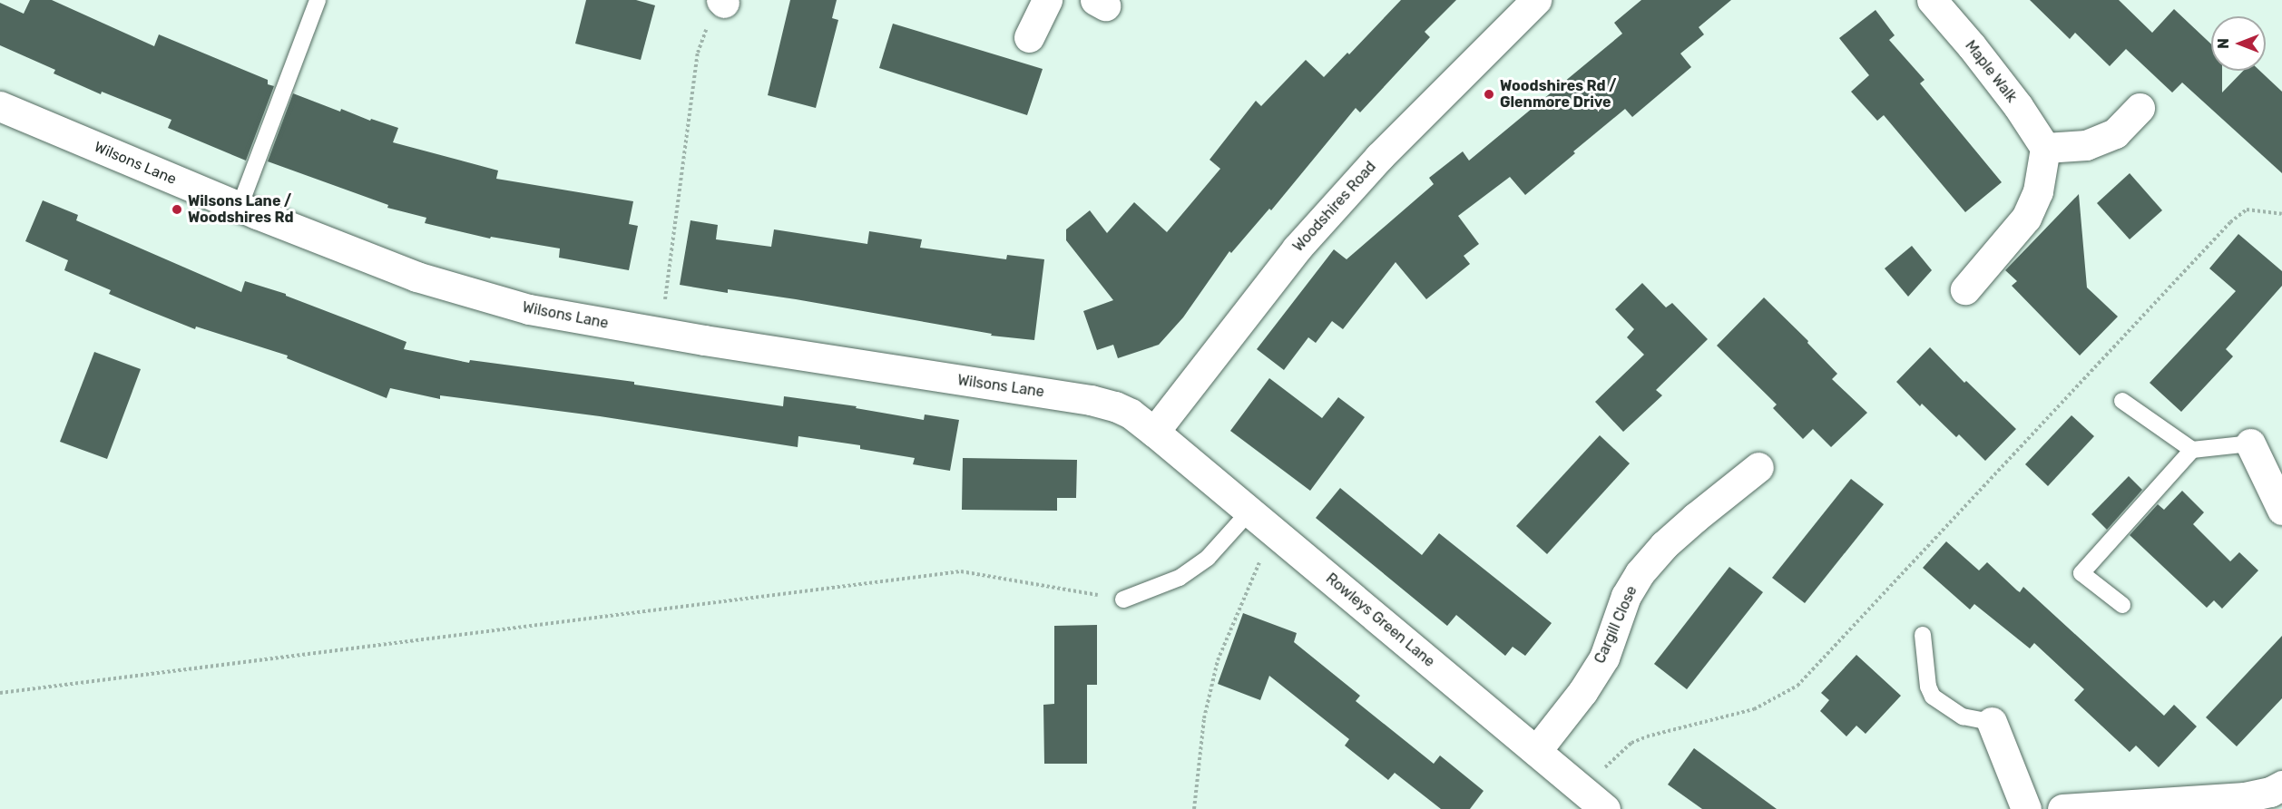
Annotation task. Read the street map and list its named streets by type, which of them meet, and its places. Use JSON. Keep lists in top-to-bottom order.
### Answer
{
  "streets": {
    "street": [
      "Maple Walk",
      "Wilsons Lane",
      "Woodshires Road",
      "Rowleys Green Lane",
      "Cargill Close"
    ]
  },
  "crossings": [
    ["Wilsons Lane", "Woodshires Road"],
    ["Wilsons Lane", "Rowleys Green Lane"],
    ["Woodshires Road", "Rowleys Green Lane"],
    ["Rowleys Green Lane", "Cargill Close"]
  ],
  "places": ["Woodshires Rd / Glenmore Drive", "Wilsons Lane / Woodshires Rd"],
  "north": "left"
}
